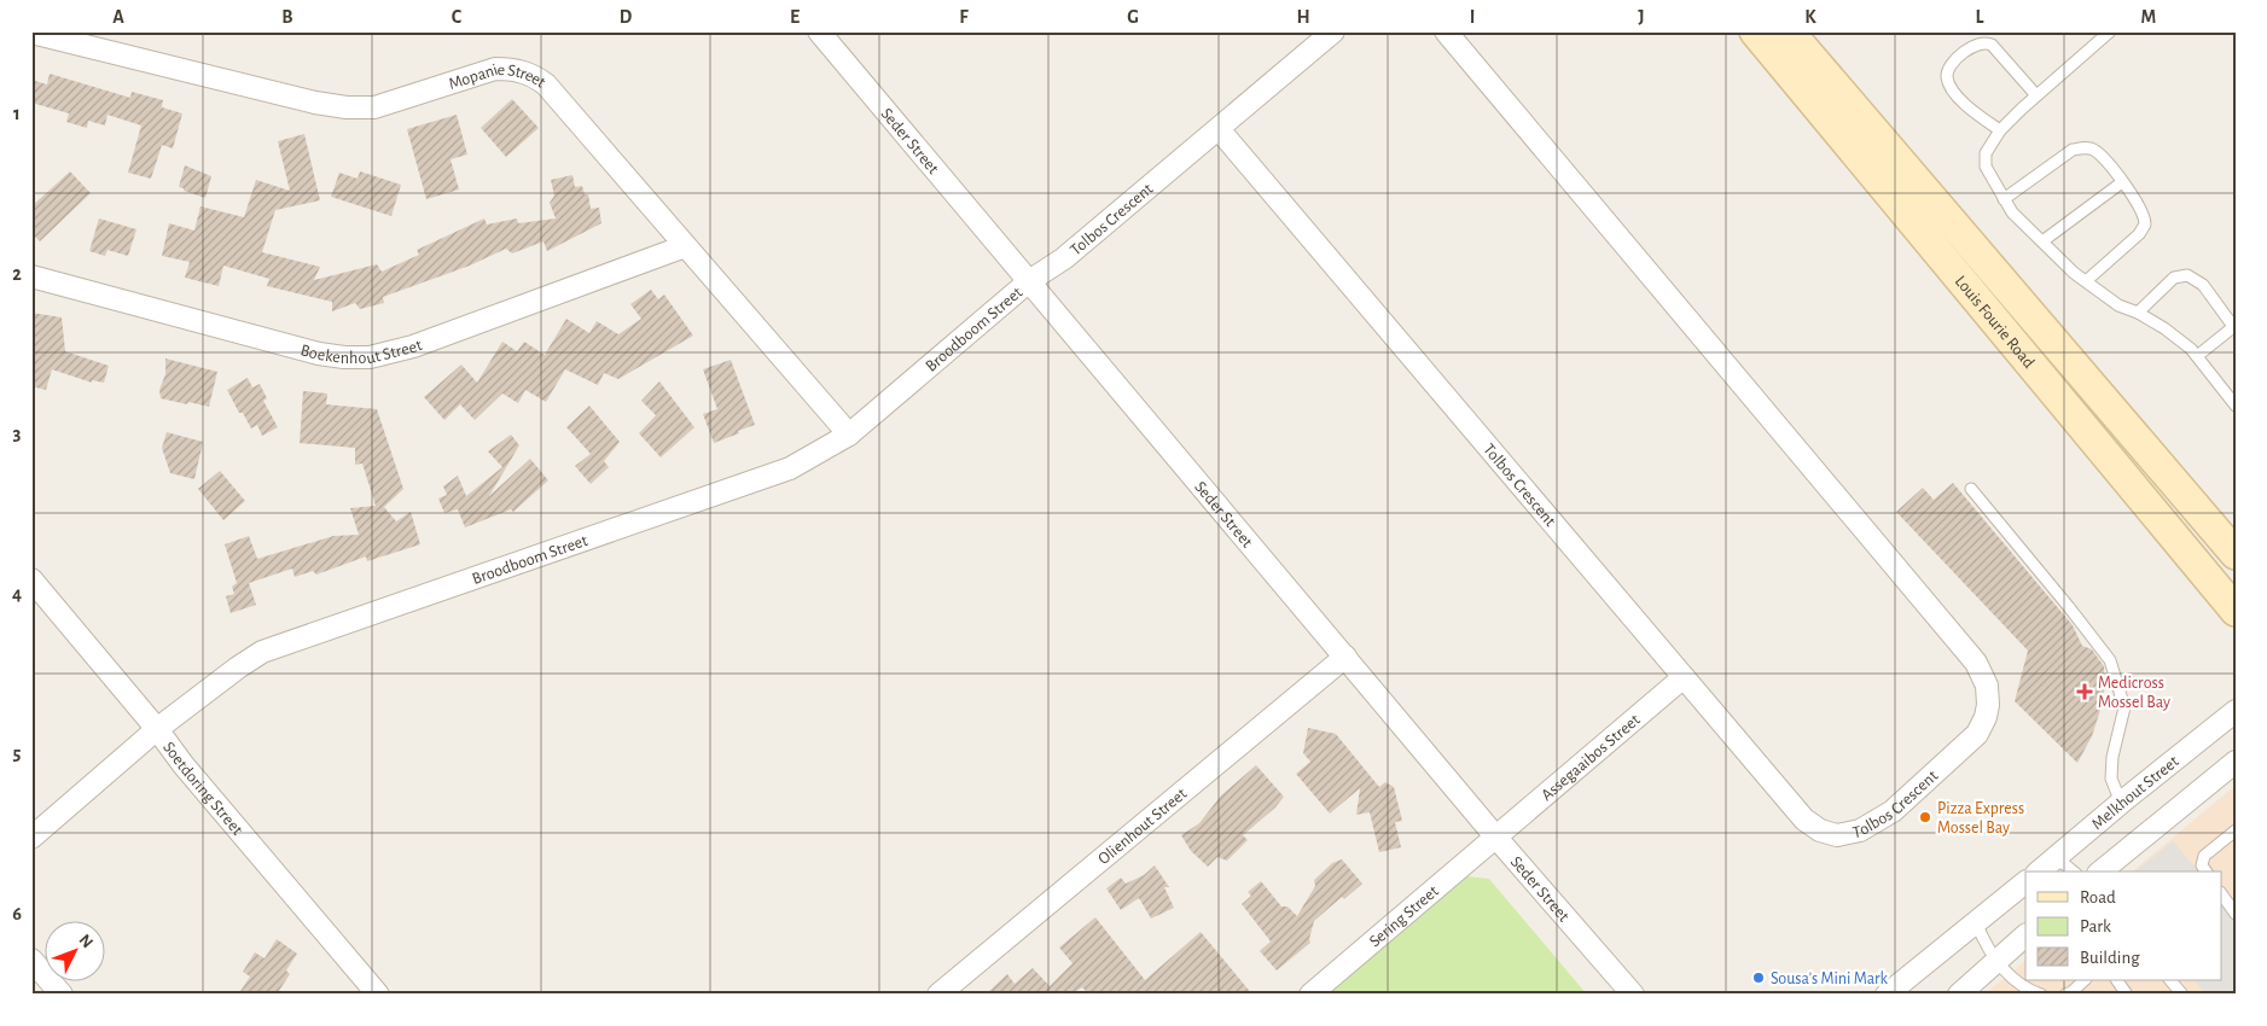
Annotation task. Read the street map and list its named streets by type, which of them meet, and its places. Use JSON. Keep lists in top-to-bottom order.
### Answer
{
  "streets": {
    "main road": ["Louis Fourie Road"],
    "street": [
      "Mopanie Street",
      "Seder Street",
      "Tolbos Crescent",
      "Broodboom Street",
      "Boekenhout Street",
      "Assegaaibos Street",
      "Soetdoring Street",
      "Melkhout Street",
      "Olienhout Street",
      "Sering Street"
    ]
  },
  "crossings": [
    ["Mopanie Street", "Broodboom Street"],
    ["Mopanie Street", "Boekenhout Street"],
    ["Seder Street", "Tolbos Crescent"],
    ["Seder Street", "Broodboom Street"],
    ["Seder Street", "Assegaaibos Street"],
    ["Seder Street", "Olienhout Street"],
    ["Seder Street", "Sering Street"],
    ["Tolbos Crescent", "Broodboom Street"],
    ["Tolbos Crescent", "Assegaaibos Street"],
    ["Broodboom Street", "Soetdoring Street"],
    ["Assegaaibos Street", "Sering Street"]
  ],
  "places": {
    "health": ["Medicross Mossel Bay"],
    "other": ["Pizza Express Mossel Bay", "Sousa's Mini Mark"]
  },
  "legend": ["Road", "Park", "Building"],
  "north": "top right",
  "grid": {
    "columns": [
      "A",
      "B",
      "C",
      "D",
      "E",
      "F",
      "G",
      "H",
      "I",
      "J",
      "K",
      "L",
      "M"
    ],
    "rows": [
      "1",
      "2",
      "3",
      "4",
      "5",
      "6"
    ]
  }
}
